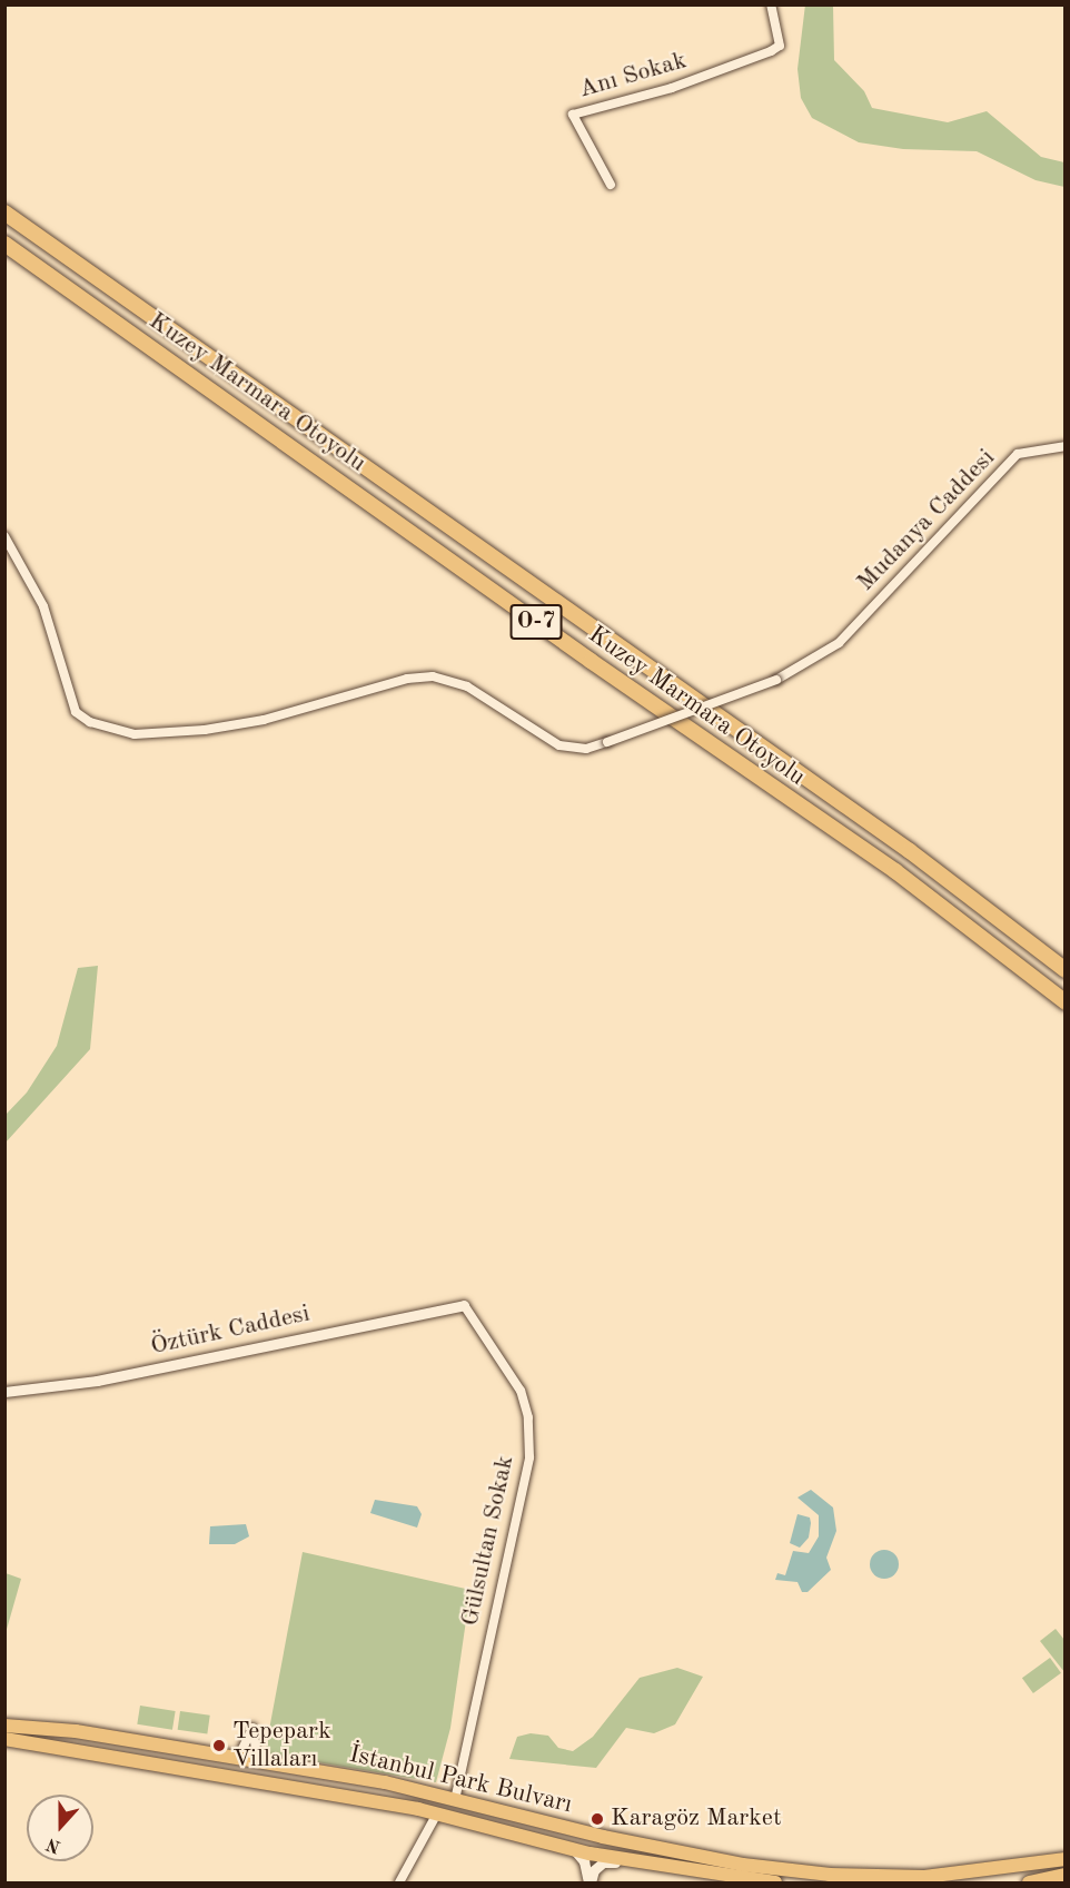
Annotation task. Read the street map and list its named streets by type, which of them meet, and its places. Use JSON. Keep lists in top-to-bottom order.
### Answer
{
  "streets": {
    "highway": ["Kuzey Marmara Otoyolu", "O-7", "İstanbul Park Bulvarı"],
    "street": [
      "Anı Sokak",
      "Mudanya Caddesi",
      "Öztürk Caddesi",
      "Gülsultan Sokak"
    ]
  },
  "crossings": [
    ["Öztürk Caddesi", "Gülsultan Sokak"],
    ["Gülsultan Sokak", "İstanbul Park Bulvarı"]
  ],
  "places": ["Tepepark Villaları", "Karagöz Market"],
  "north": "bottom"
}
